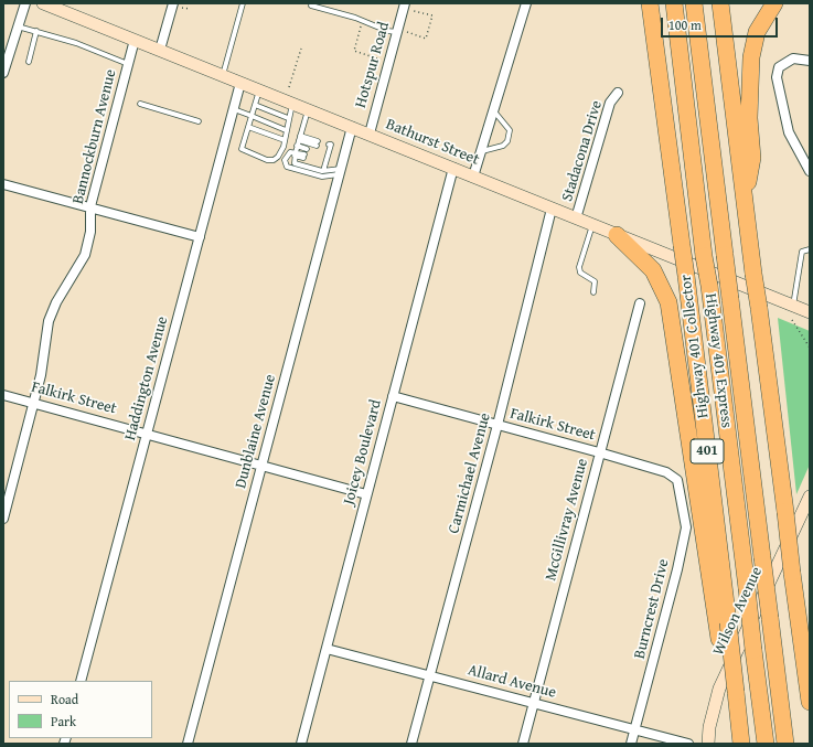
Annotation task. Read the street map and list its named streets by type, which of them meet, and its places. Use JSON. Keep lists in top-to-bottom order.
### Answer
{
  "streets": {
    "highway": ["Highway 401 Collector", "Highway 401 Express", "401"],
    "main road": ["Bathurst Street", "Wilson Avenue"],
    "street": [
      "Hotspur Road",
      "Bannockburn Avenue",
      "Stadacona Drive",
      "Haddington Avenue",
      "Falkirk Street",
      "Dunblaine Avenue",
      "Joicey Boulevard",
      "Carmichael Avenue",
      "McGillivray Avenue",
      "Burncrest Drive",
      "Allard Avenue"
    ]
  },
  "crossings": [
    ["Hotspur Road", "Bathurst Street"],
    ["Bannockburn Avenue", "Bathurst Street"],
    ["Bannockburn Avenue", "Falkirk Street"],
    ["Bathurst Street", "Stadacona Drive"],
    ["Bathurst Street", "Haddington Avenue"],
    ["Bathurst Street", "Dunblaine Avenue"],
    ["Bathurst Street", "Joicey Boulevard"],
    ["Bathurst Street", "Carmichael Avenue"],
    ["Haddington Avenue", "Falkirk Street"],
    ["Falkirk Street", "Dunblaine Avenue"],
    ["Falkirk Street", "Joicey Boulevard"],
    ["Falkirk Street", "Carmichael Avenue"],
    ["Falkirk Street", "McGillivray Avenue"],
    ["Falkirk Street", "Burncrest Drive"],
    ["Joicey Boulevard", "Allard Avenue"],
    ["Carmichael Avenue", "Allard Avenue"],
    ["McGillivray Avenue", "Allard Avenue"],
    ["Burncrest Drive", "Allard Avenue"]
  ],
  "legend": ["Road", "Park"],
  "scale_bar": "100 m"
}
